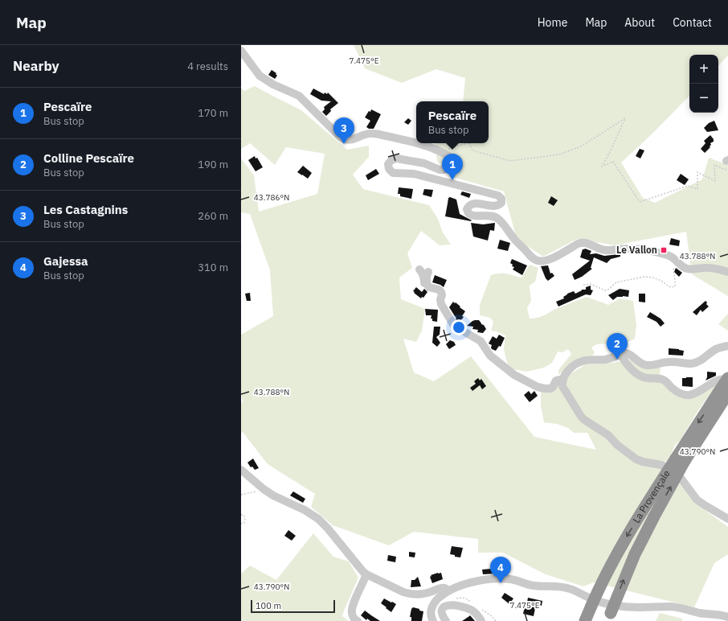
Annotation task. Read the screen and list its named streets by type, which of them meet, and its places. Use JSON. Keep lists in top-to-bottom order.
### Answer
{
  "streets": {
    "highway": ["La Provençale"]
  },
  "places": {
    "transit": ["Le Vallon"]
  },
  "scale_bar": "100 m",
  "page": {
    "header": "Map",
    "nav": [
      "Home",
      "Map",
      "About",
      "Contact"
    ],
    "heading": ["Nearby", "4 results"],
    "map_buttons": ["+", "−"],
    "list": [
      {
        "mark": "1",
        "name": "Pescaïre",
        "note": "Bus stop",
        "value": "170 m"
      },
      {
        "mark": "2",
        "name": "Colline Pescaïre",
        "note": "Bus stop",
        "value": "190 m"
      },
      {
        "mark": "3",
        "name": "Les Castagnins",
        "note": "Bus stop",
        "value": "260 m"
      },
      {
        "mark": "4",
        "name": "Gajessa",
        "note": "Bus stop",
        "value": "310 m"
      }
    ],
    "popup": ["Pescaïre", "Bus stop"],
    "pins": [
      "3",
      "1",
      "2",
      "4"
    ],
    "scale": "100 m"
  },
  "coordinates": [
    "7.475°E",
    "43.786°N",
    "43.788°N",
    "43.790°N"
  ]
}
